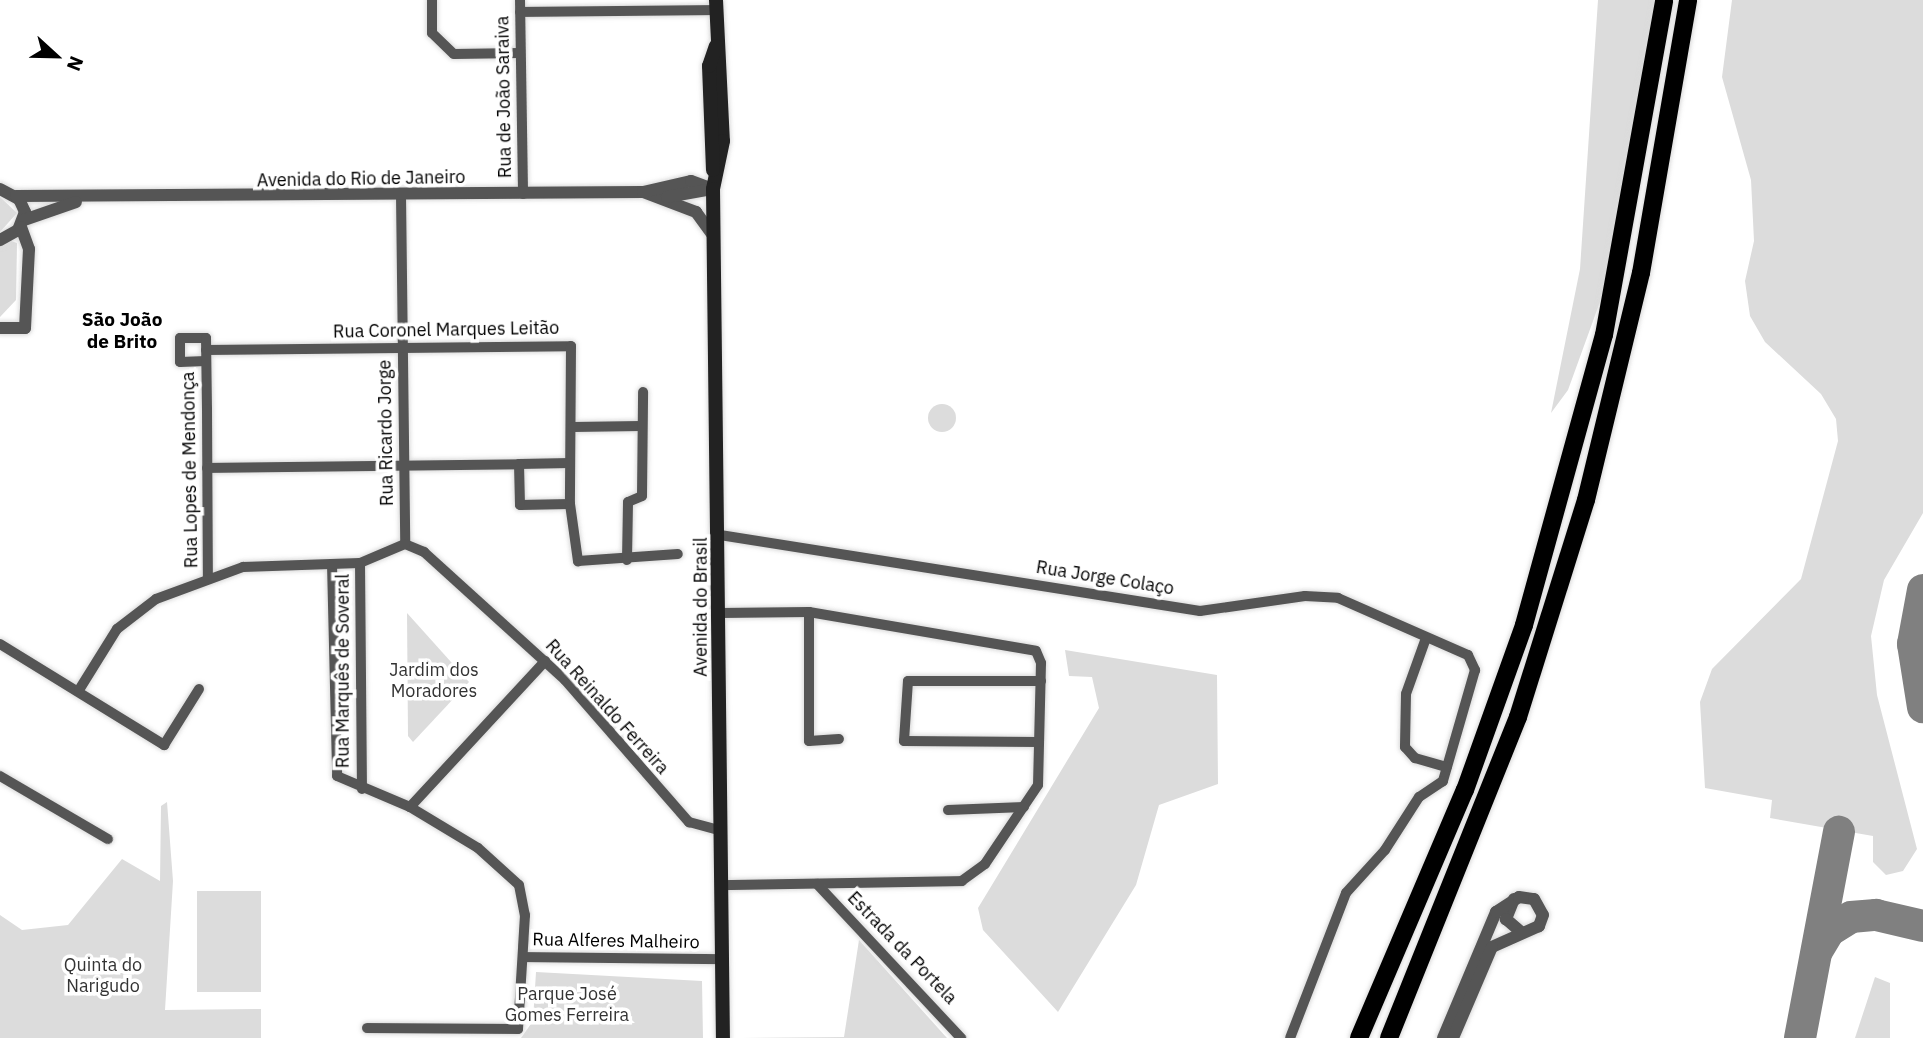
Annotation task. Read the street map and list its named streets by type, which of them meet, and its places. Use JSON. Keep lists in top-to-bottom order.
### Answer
{
  "streets": {
    "main road": ["Avenida do Brasil"],
    "street": [
      "Rua de João Saraiva",
      "Avenida do Rio de Janeiro",
      "Rua Coronel Marques Leitão",
      "Rua Ricardo Jorge",
      "Rua Lopes de Mendonça",
      "Rua Jorge Colaço",
      "Rua Marquês de Soveral",
      "Rua Reinaldo Ferreira",
      "Rua Alferes Malheiro",
      "Estrada da Portela"
    ]
  },
  "crossings": [
    ["Rua de João Saraiva", "Avenida do Rio de Janeiro"],
    ["Avenida do Rio de Janeiro", "Rua Ricardo Jorge"],
    ["Avenida do Rio de Janeiro", "Avenida do Brasil"],
    ["Rua Coronel Marques Leitão", "Rua Ricardo Jorge"],
    ["Rua Coronel Marques Leitão", "Rua Lopes de Mendonça"],
    ["Rua Ricardo Jorge", "Rua Reinaldo Ferreira"],
    ["Rua Jorge Colaço", "Avenida do Brasil"],
    ["Avenida do Brasil", "Rua Reinaldo Ferreira"],
    ["Avenida do Brasil", "Rua Alferes Malheiro"]
  ],
  "districts": ["São João de Brito"],
  "parks": ["Jardim dos Moradores", "Quinta do Narigudo", "Parque José Gomes Ferreira"],
  "north": "right"
}
